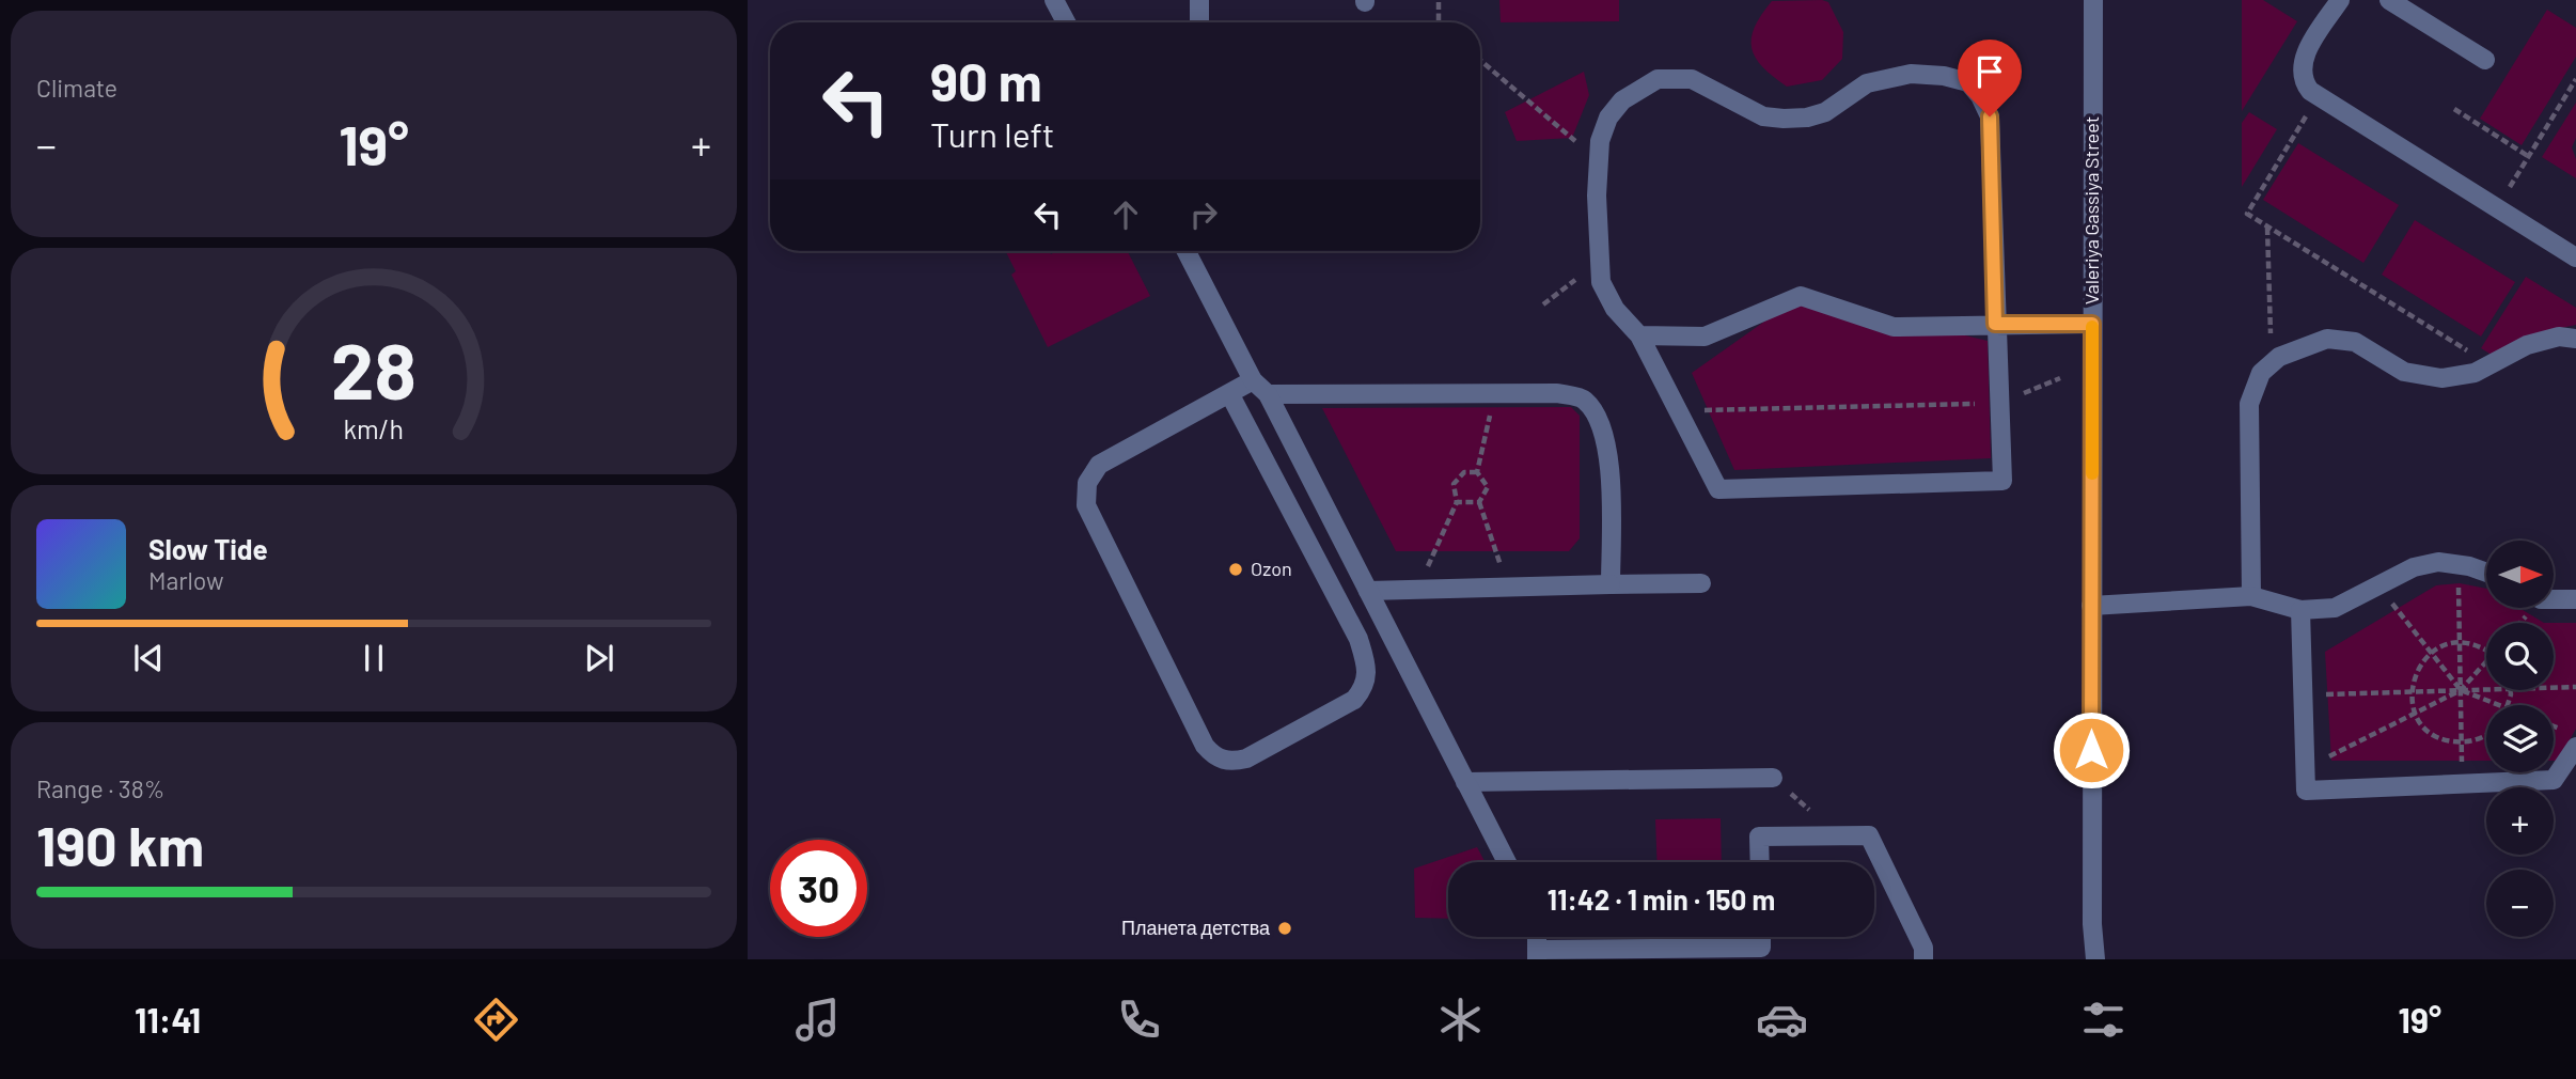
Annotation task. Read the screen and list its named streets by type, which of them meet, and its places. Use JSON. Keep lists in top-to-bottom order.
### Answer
{
  "streets": {
    "street": ["Valeriya Gassiya Street"]
  },
  "places": ["Ozon", "Планета детства"],
  "north": "right",
  "page": {
    "tile": [
      "Climate",
      ["Range · 38%", "190 km"]
    ],
    "turn": ["90 m", "Turn left"],
    "heat": ["−", "19°", "+"],
    "song": ["Slow Tide", "Marlow"],
    "map_buttons": ["+", "−"],
    "limit": "30",
    "trip": "11:42 · 1 min · 150 m",
    "tabs": ["11:41", "19°"],
    "gauge": ["28", "km/h"]
  }
}
